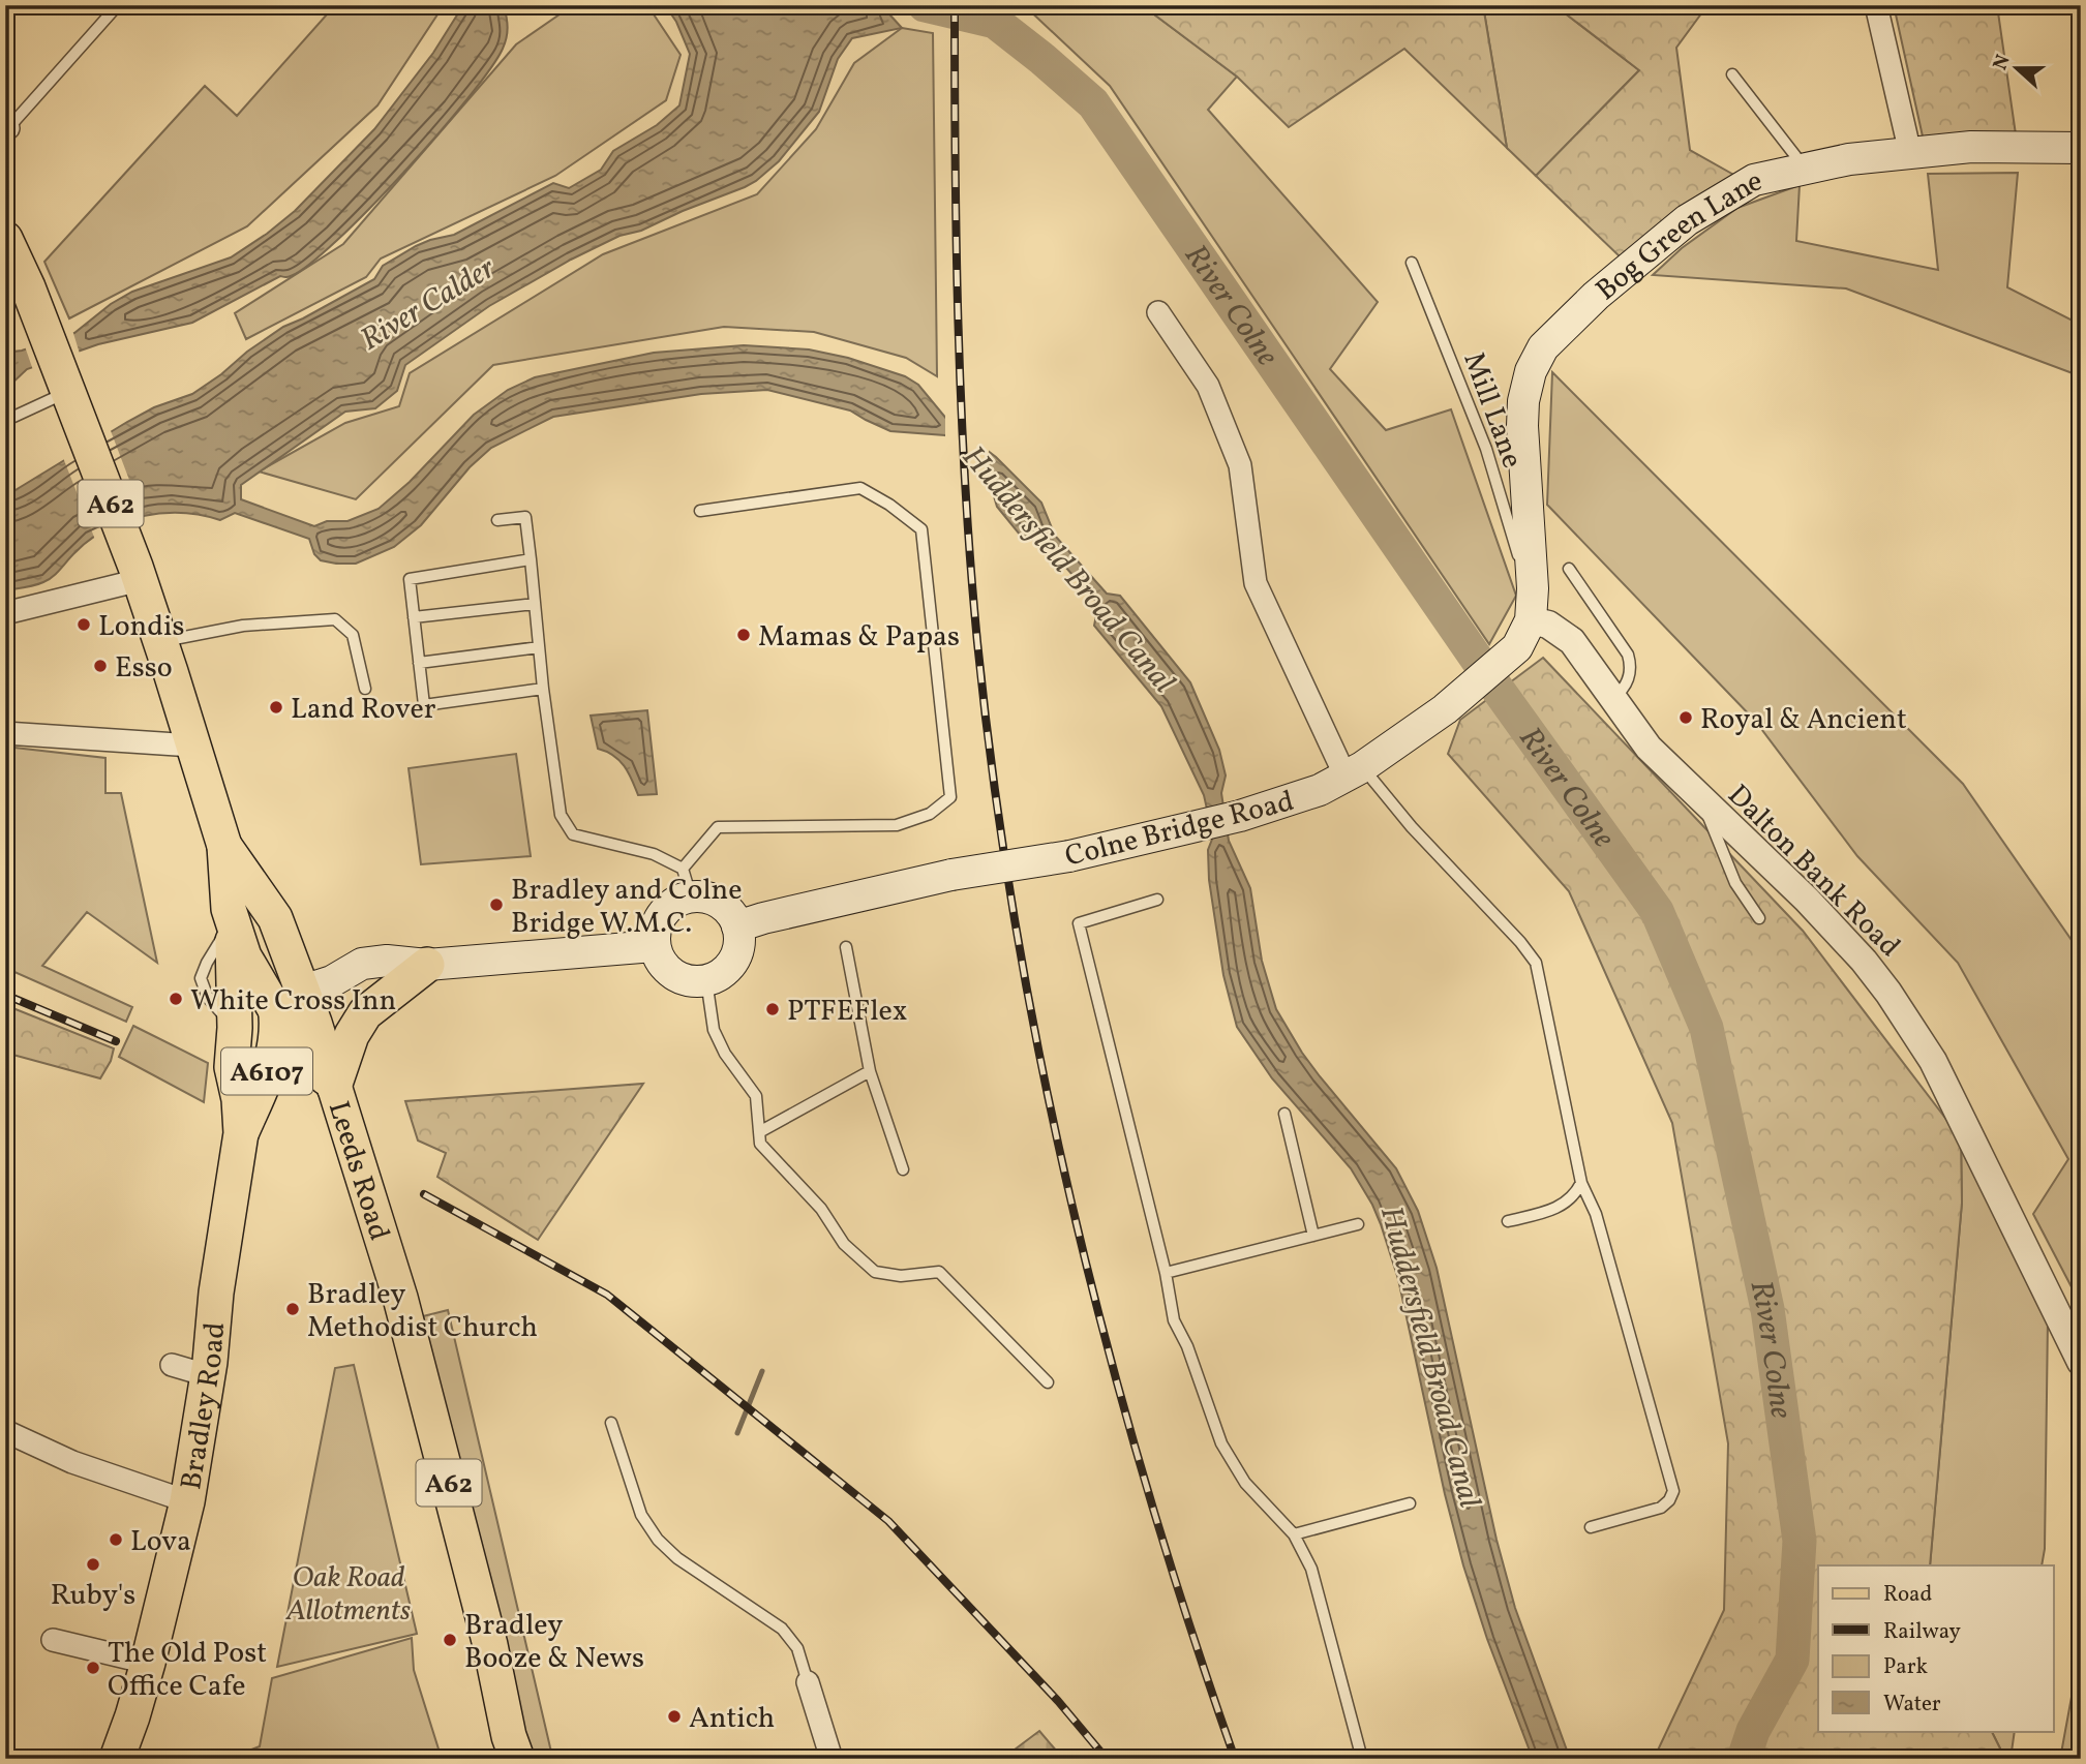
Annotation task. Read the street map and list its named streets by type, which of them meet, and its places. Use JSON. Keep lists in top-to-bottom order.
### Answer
{
  "streets": {
    "main road": [
      "Bog Green Lane",
      "A62",
      "Colne Bridge Road",
      "A6107",
      "Leeds Road",
      "Bradley Road"
    ],
    "street": ["Dalton Bank Road"],
    "lane": ["Mill Lane"]
  },
  "crossings": [
    ["Bog Green Lane", "Mill Lane"],
    ["Colne Bridge Road", "Dalton Bank Road"],
    ["Leeds Road", "Bradley Road"]
  ],
  "water": ["River Calder", "River Colne", "Huddersfield Broad Canal"],
  "parks": ["Oak Road Allotments"],
  "places": [
    "Londis",
    "Mamas & Papas",
    "Esso",
    "Land Rover",
    "Royal & Ancient",
    "Bradley and Colne Bridge W.M.C.",
    "White Cross Inn",
    "PTFEFlex",
    "Bradley Methodist Church",
    "Lova",
    "Ruby's",
    "Bradley Booze & News",
    "The Old Post Office Cafe",
    "Antich"
  ],
  "legend": [
    "Road",
    "Railway",
    "Park",
    "Water"
  ],
  "north": "left"
}
